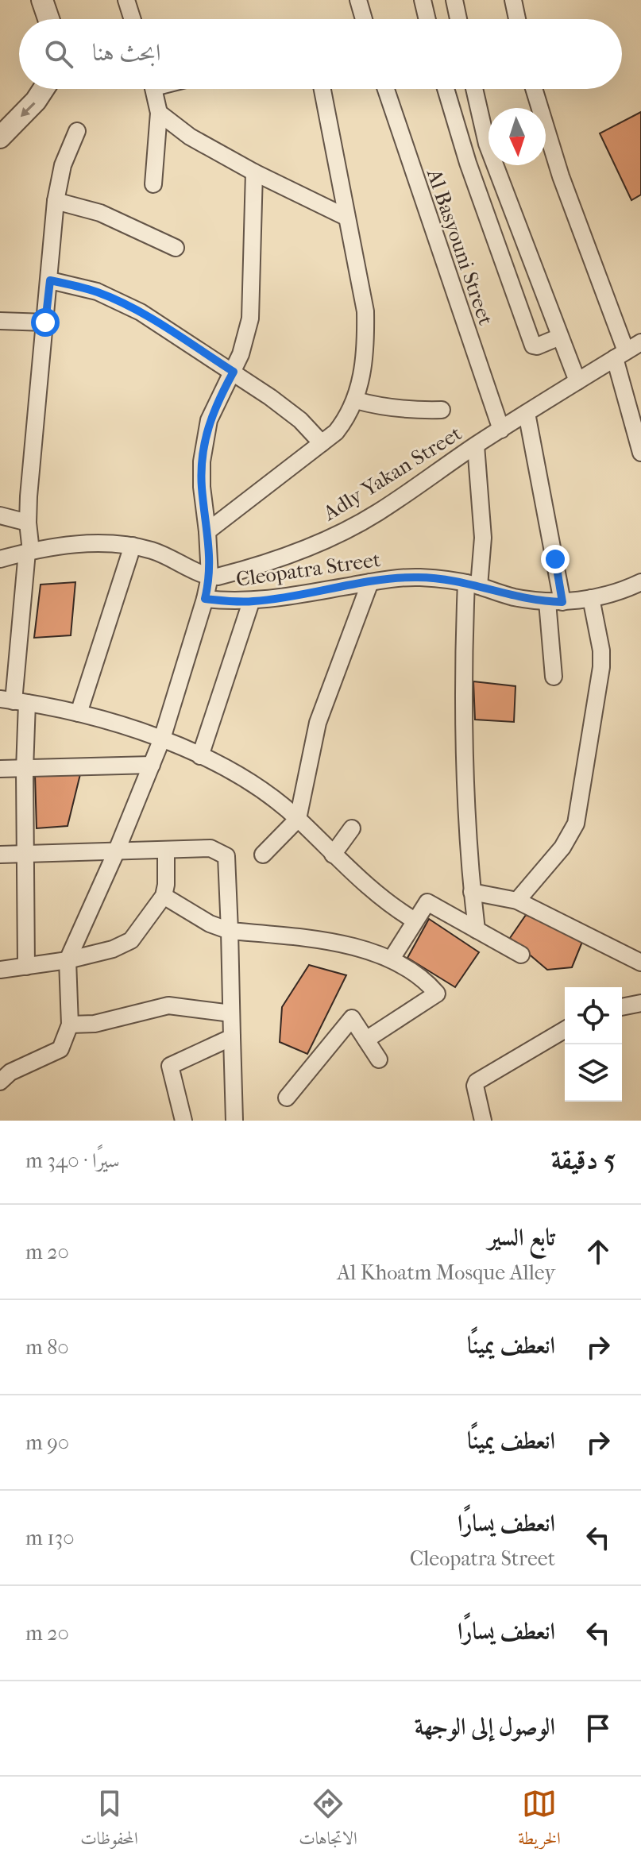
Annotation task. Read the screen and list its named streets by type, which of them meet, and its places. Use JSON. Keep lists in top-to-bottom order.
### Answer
{
  "streets": {
    "street": ["Al Basyouni Street", "Adly Yakan Street", "Cleopatra Street"]
  },
  "crossings": [
    ["Al Basyouni Street", "Adly Yakan Street"]
  ],
  "north": "bottom",
  "page": {
    "search": "ابحث هنا",
    "heading": ["5 دقيقة", "سيرًا · 340 m"],
    "list": [
      ["تابع السير", "Al Khoatm Mosque Alley", "20 m"],
      ["انعطف يمينًا", "80 m"],
      ["انعطف يمينًا", "90 m"],
      ["انعطف يسارًا", "Cleopatra Street", "130 m"],
      ["انعطف يسارًا", "20 m"],
      "الوصول إلى الوجهة"
    ],
    "nav": ["الخريطة", "الاتجاهات", "المحفوظات"]
  }
}
